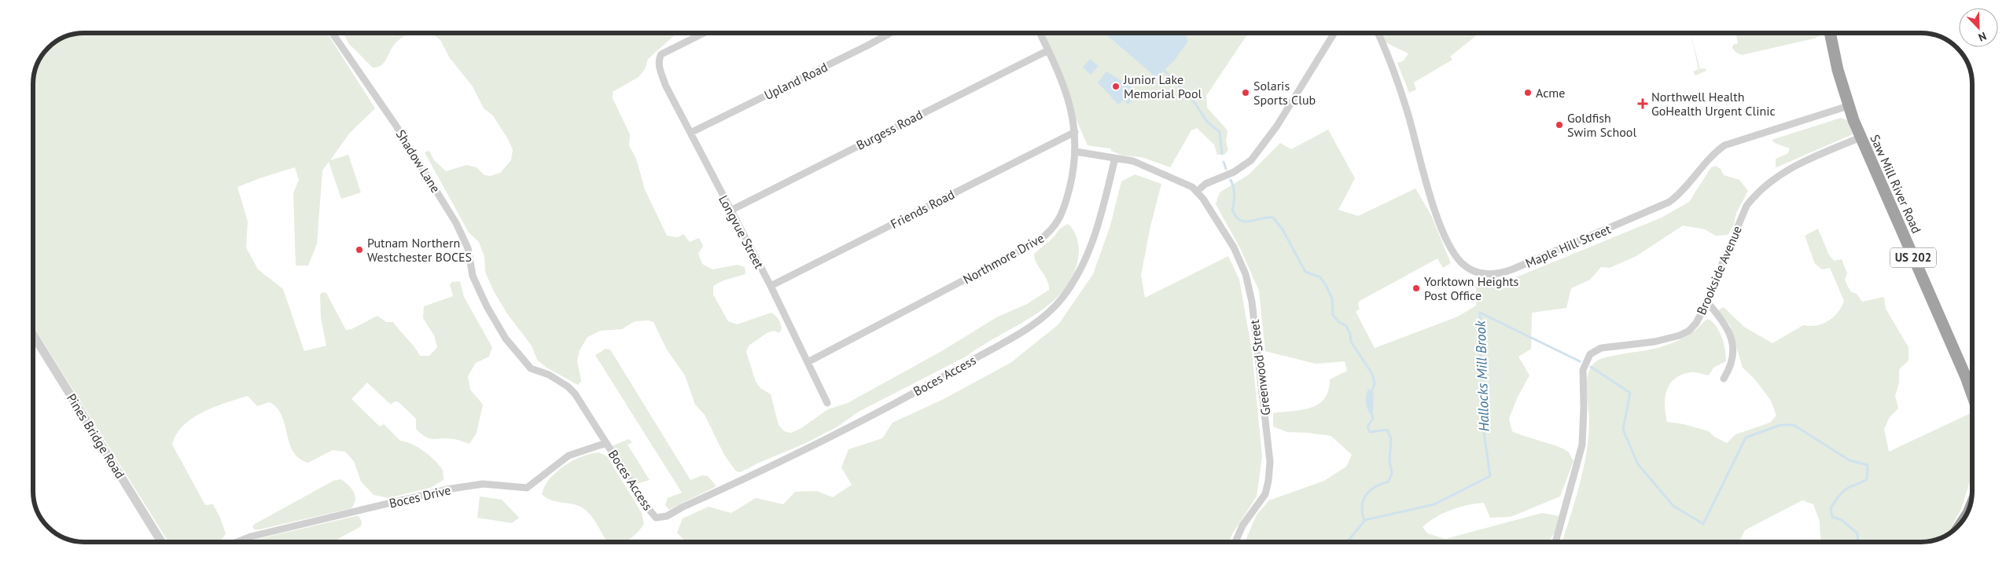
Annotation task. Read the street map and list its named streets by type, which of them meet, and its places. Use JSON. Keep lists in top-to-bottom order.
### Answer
{
  "streets": {
    "highway": ["Saw Mill River Road", "US 202"],
    "street": [
      "Upland Road",
      "Burgess Road",
      "Shadow Lane",
      "Friends Road",
      "Longvue Street",
      "Maple Hill Street",
      "Northmore Drive",
      "Brookside Avenue",
      "Greenwood Street",
      "Boces Access",
      "Pines Bridge Road",
      "Boces Drive"
    ]
  },
  "crossings": [
    ["Upland Road", "Longvue Street"],
    ["Burgess Road", "Longvue Street"],
    ["Burgess Road", "Northmore Drive"],
    ["Shadow Lane", "Boces Access"],
    ["Shadow Lane", "Boces Drive"],
    ["Saw Mill River Road", "Maple Hill Street"],
    ["Saw Mill River Road", "Brookside Avenue"],
    ["Friends Road", "Longvue Street"],
    ["Friends Road", "Northmore Drive"],
    ["Longvue Street", "Northmore Drive"],
    ["Boces Access", "Boces Drive"]
  ],
  "water": ["Hallocks Mill Brook"],
  "places": {
    "other": [
      "Junior Lake Memorial Pool",
      "Solaris Sports Club",
      "Acme",
      "Goldfish Swim School",
      "Putnam Northern Westchester BOCES",
      "Yorktown Heights Post Office"
    ],
    "health": ["Northwell Health GoHealth Urgent Clinic"]
  },
  "north": "bottom right"
}
